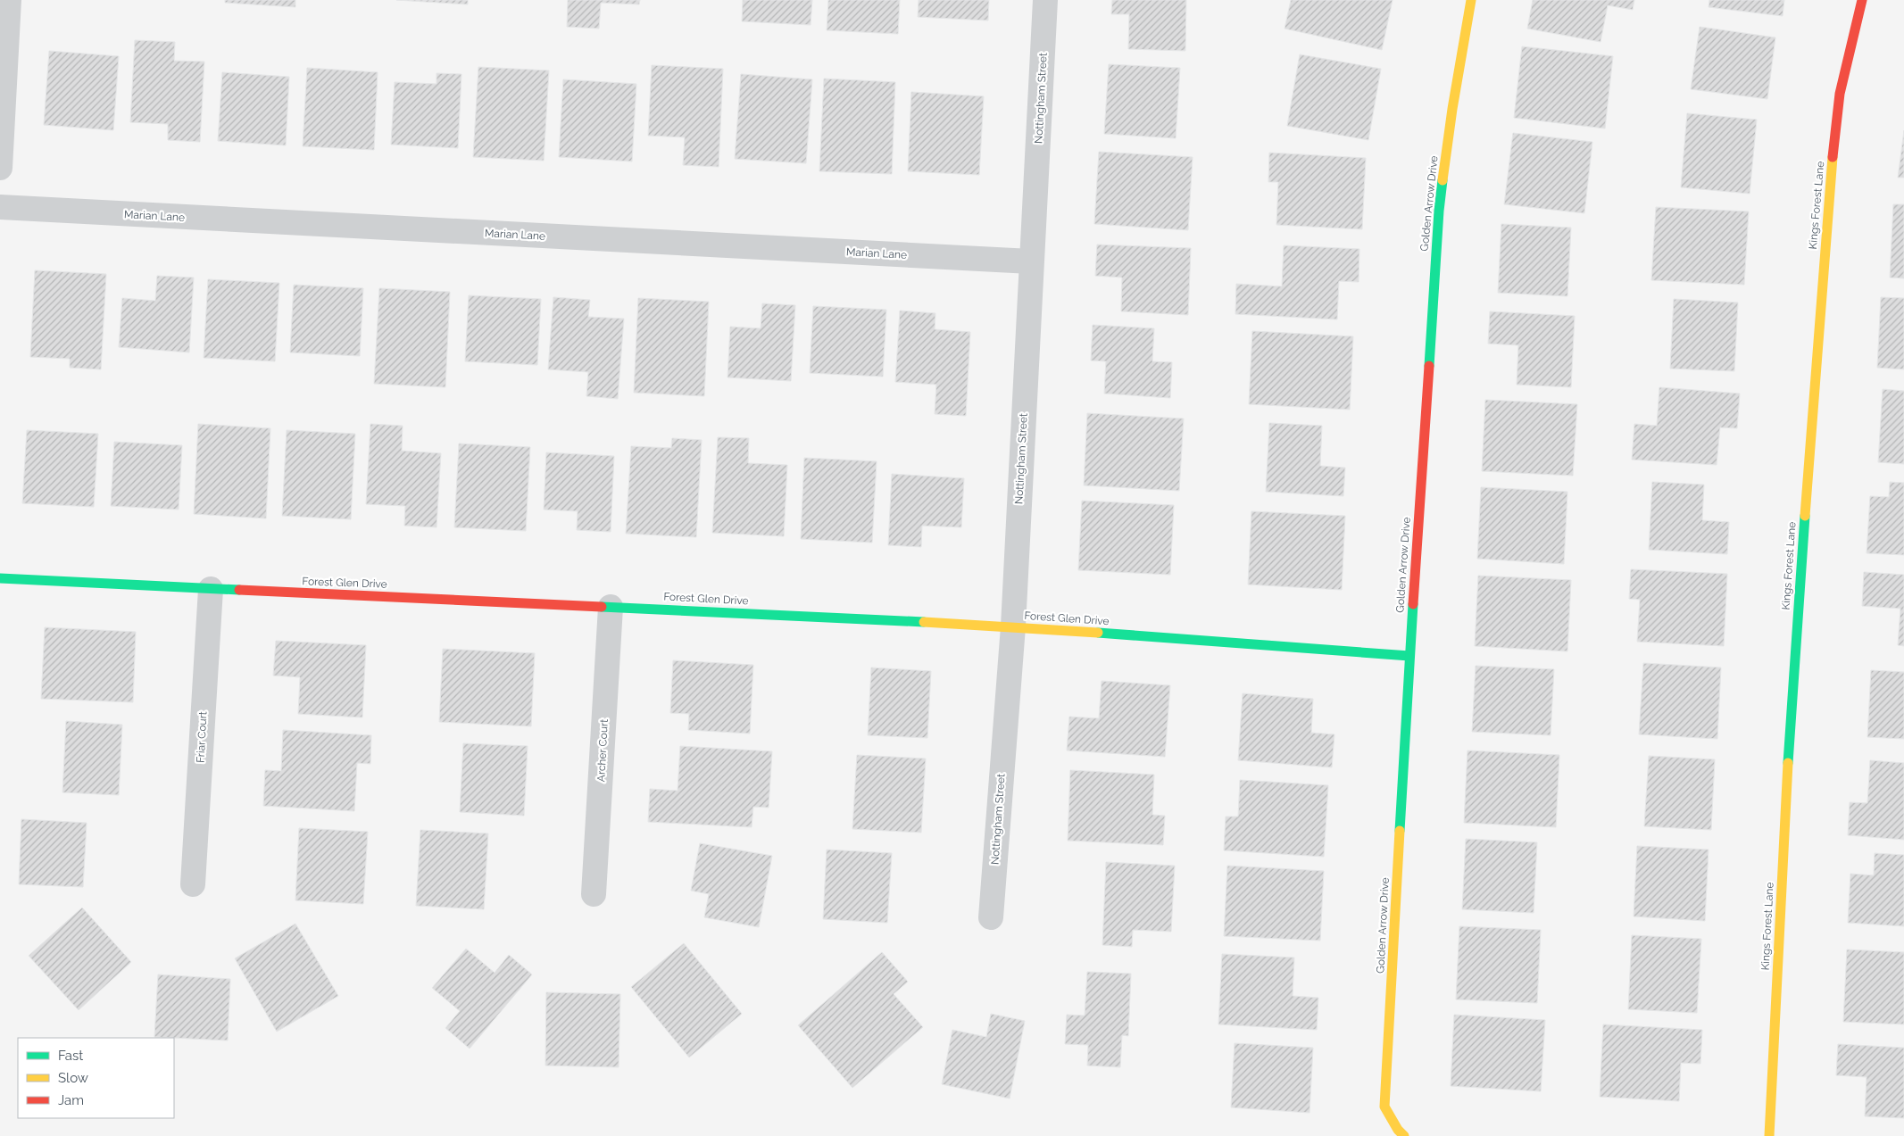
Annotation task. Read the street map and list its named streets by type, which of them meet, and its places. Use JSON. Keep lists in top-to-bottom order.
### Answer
{
  "streets": {
    "street": [
      "Nottingham Street",
      "Golden Arrow Drive",
      "Kings Forest Lane",
      "Marian Lane",
      "Forest Glen Drive",
      "Friar Court",
      "Archer Court"
    ]
  },
  "crossings": [
    ["Nottingham Street", "Marian Lane"],
    ["Nottingham Street", "Forest Glen Drive"],
    ["Golden Arrow Drive", "Forest Glen Drive"],
    ["Forest Glen Drive", "Friar Court"],
    ["Forest Glen Drive", "Archer Court"]
  ],
  "legend": ["Fast", "Slow", "Jam"]
}
